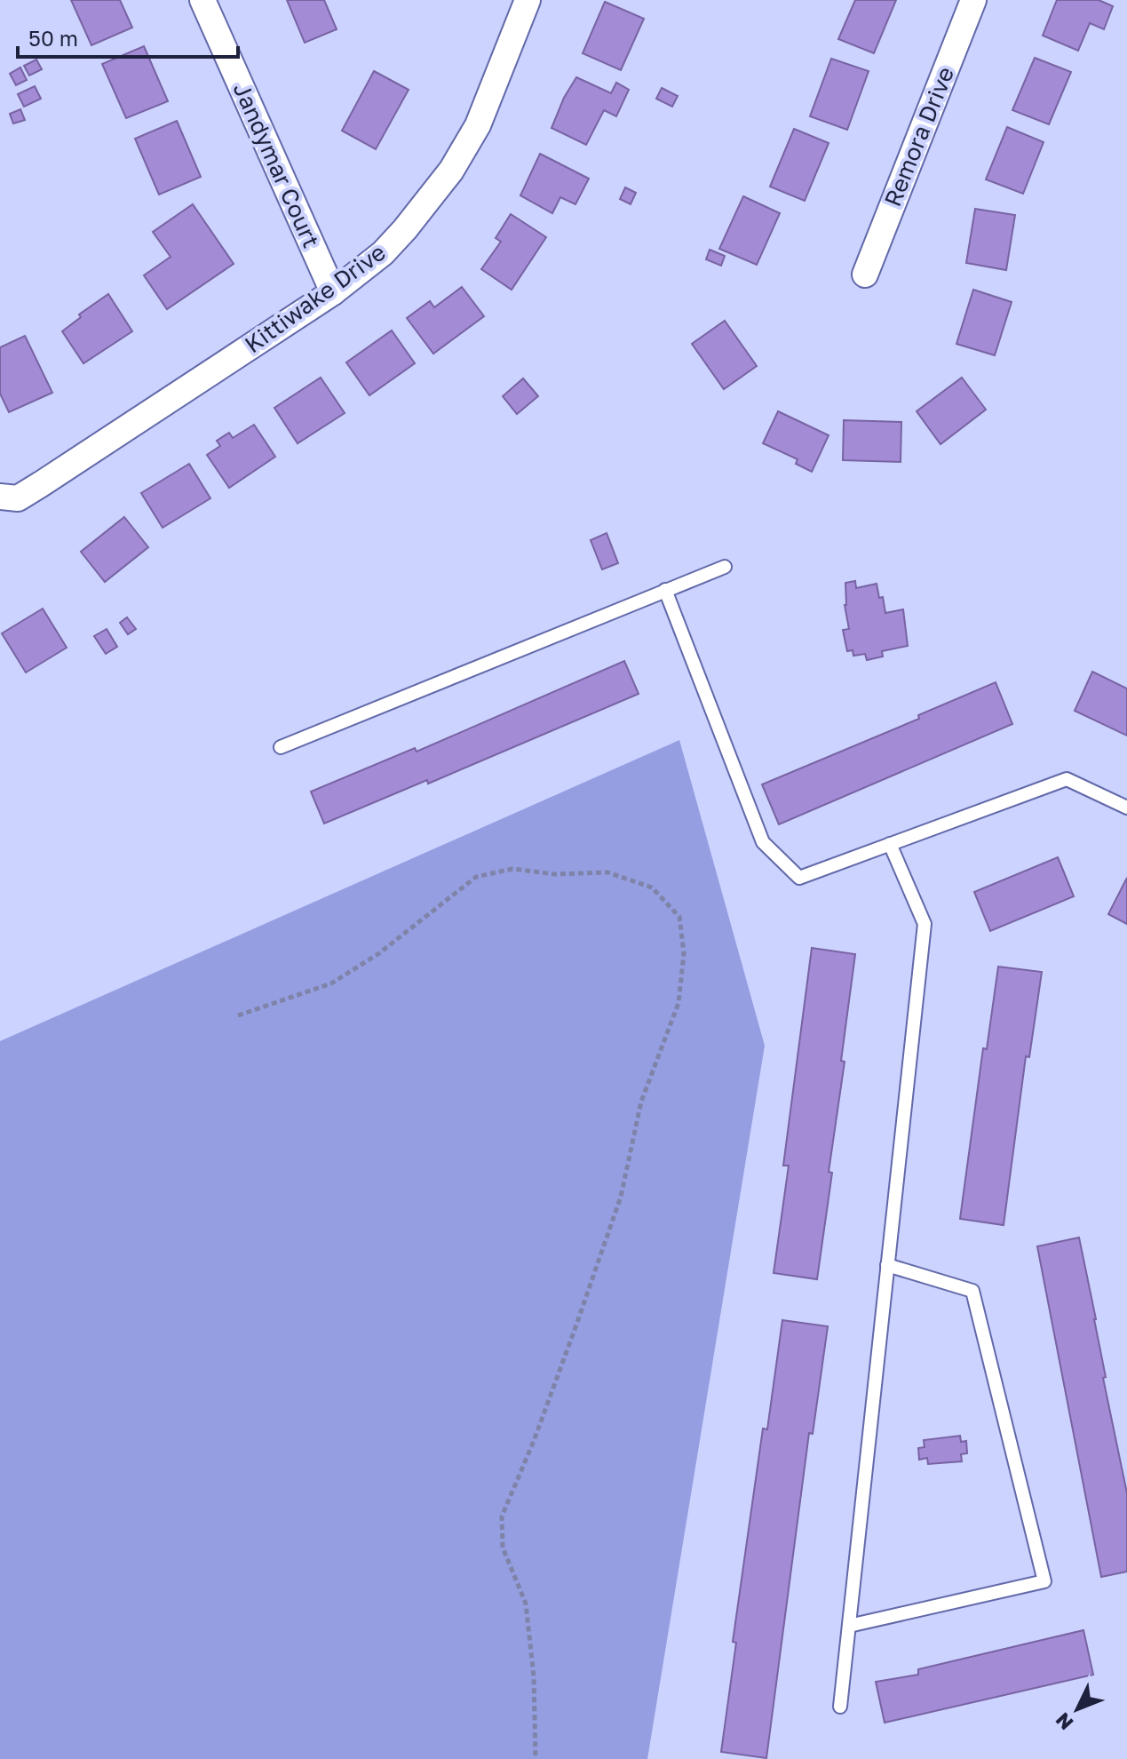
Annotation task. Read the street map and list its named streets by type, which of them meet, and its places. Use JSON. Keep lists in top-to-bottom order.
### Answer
{
  "streets": {
    "street": ["Remora Drive", "Jandymar Court", "Kittiwake Drive"]
  },
  "crossings": [
    ["Jandymar Court", "Kittiwake Drive"]
  ],
  "scale_bar": "50 m",
  "north": "bottom left"
}
